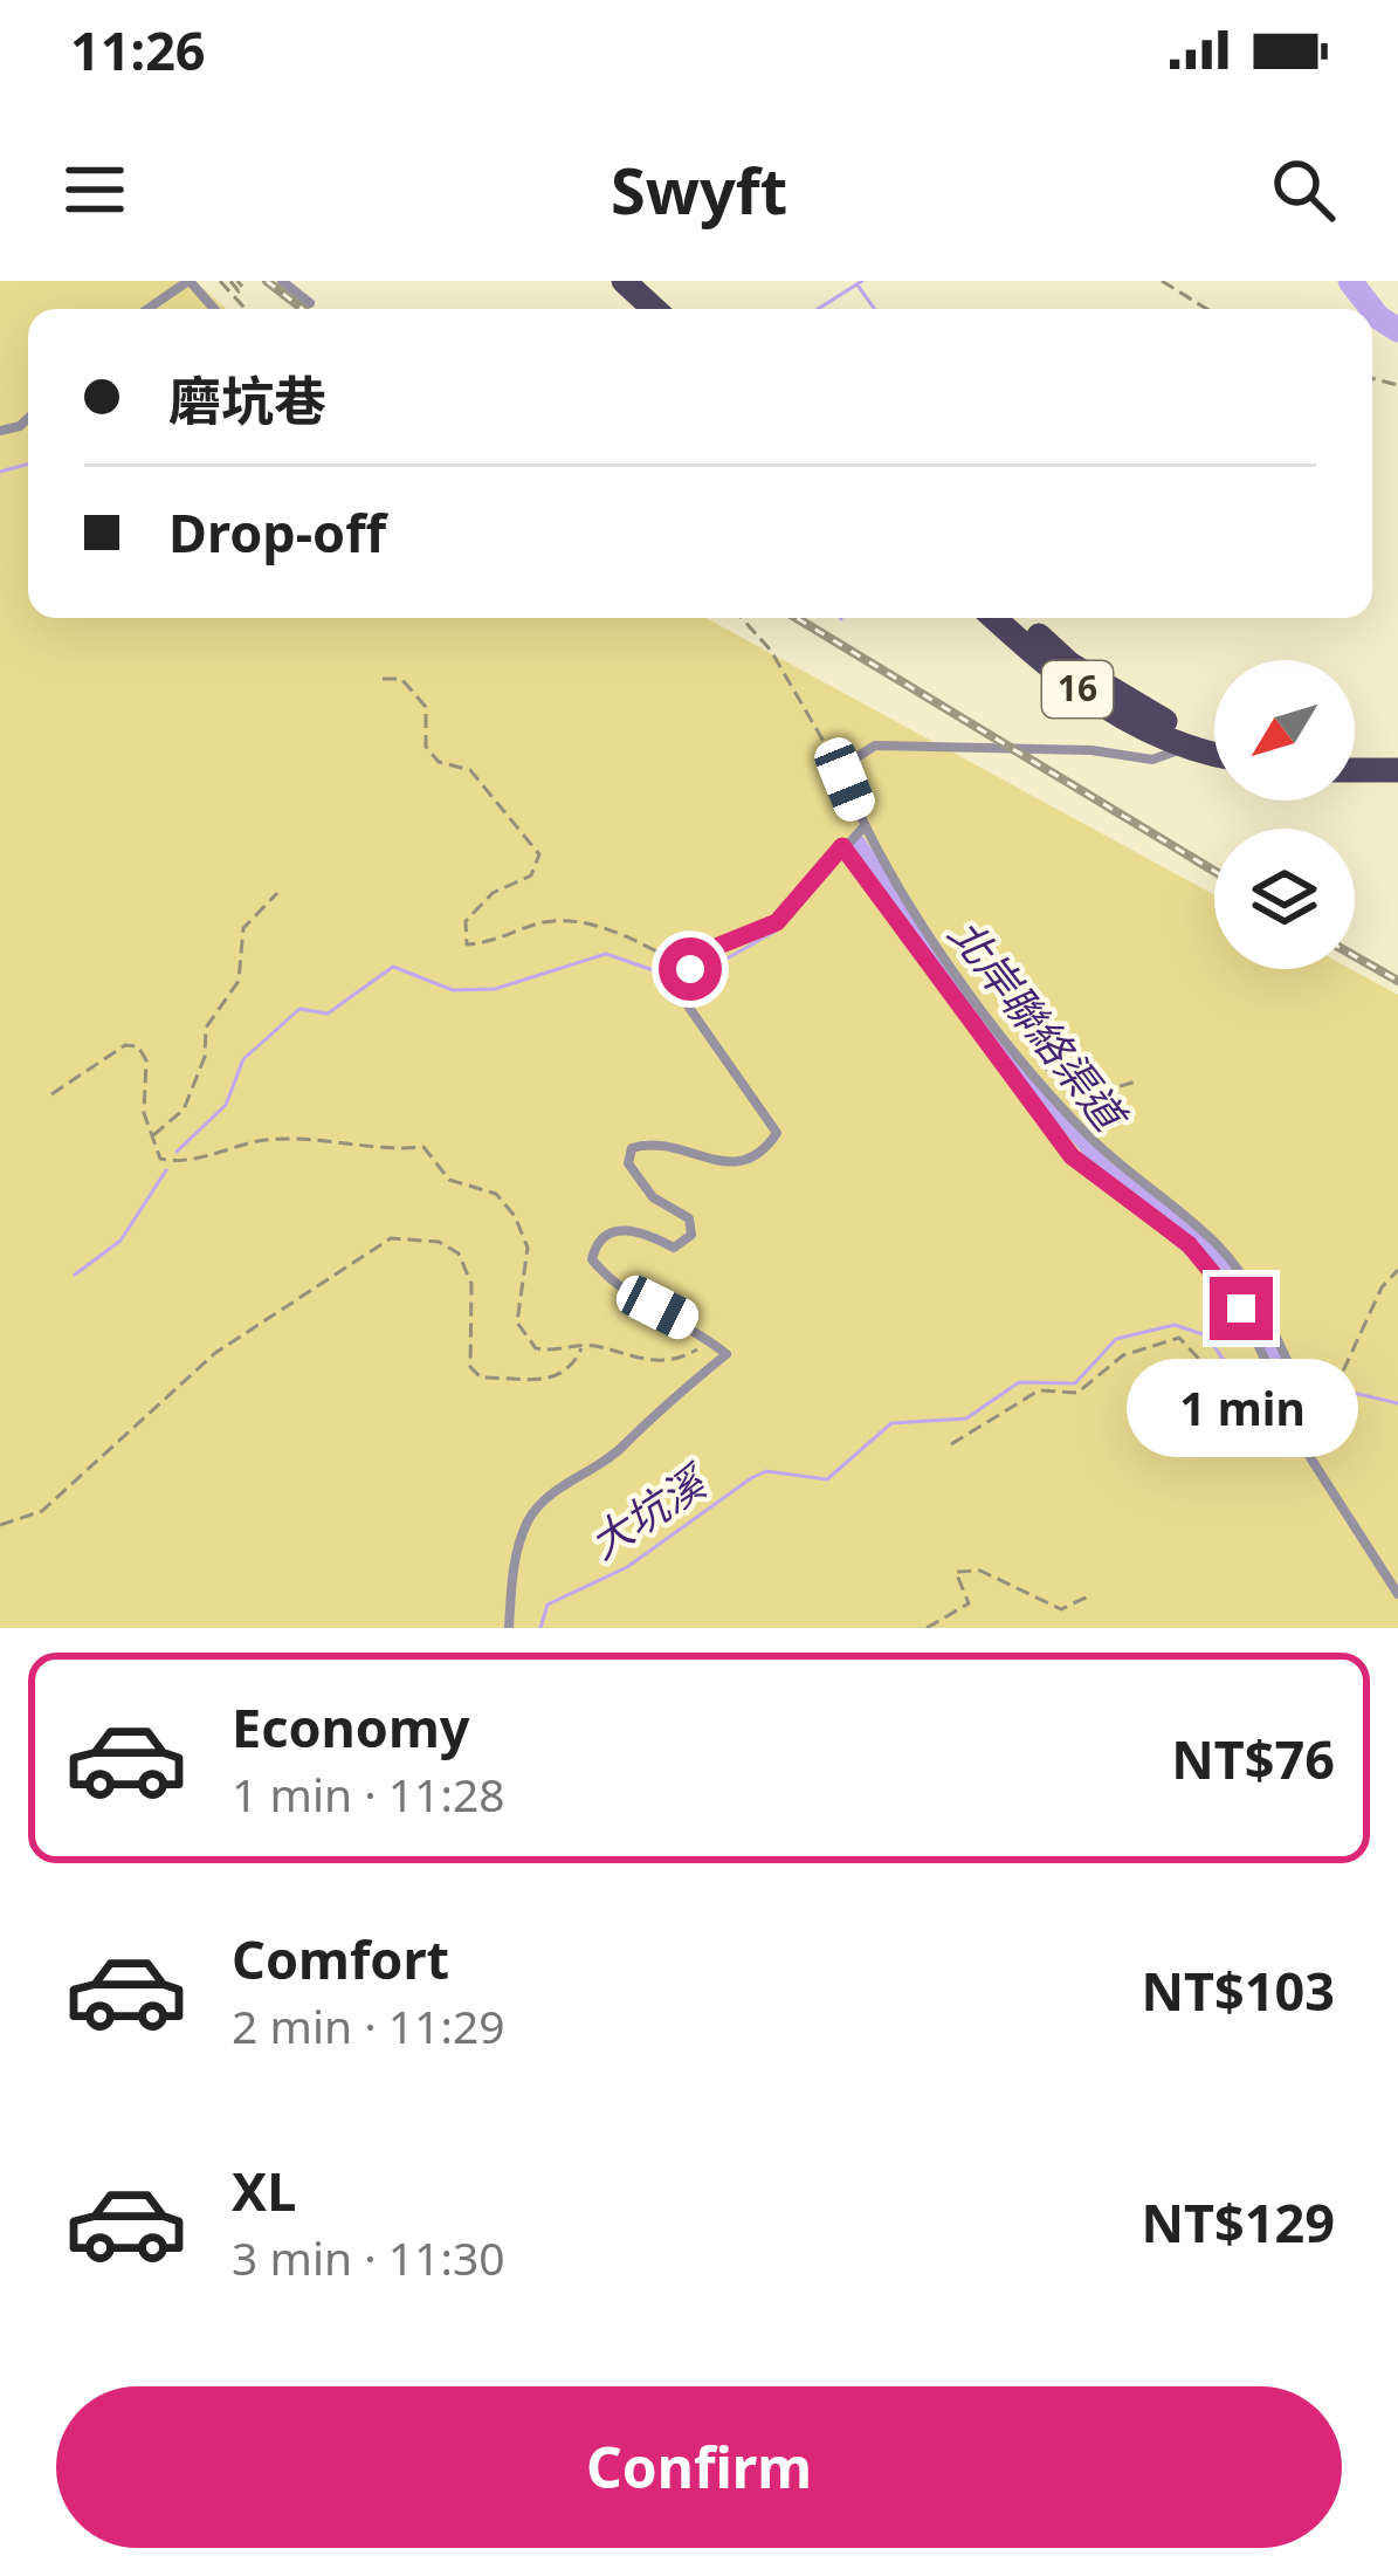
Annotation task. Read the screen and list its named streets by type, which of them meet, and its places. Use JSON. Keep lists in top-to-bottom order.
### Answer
{
  "streets": {
    "main road": ["16"]
  },
  "water": ["北岸聯絡渠道", "大坑溪"],
  "north": "bottom left",
  "page": {
    "status": "11:26",
    "header": "Swyft",
    "banner": ["磨坑巷", "Drop-off"],
    "bubble": "1 min",
    "list": [
      {
        "name": "Economy",
        "note": "1 min · 11:28",
        "value": "NT$76"
      },
      {
        "name": "Comfort",
        "note": "2 min · 11:29",
        "value": "NT$103"
      },
      {
        "name": "XL",
        "note": "3 min · 11:30",
        "value": "NT$129"
      }
    ],
    "buttons": "Confirm"
  }
}
